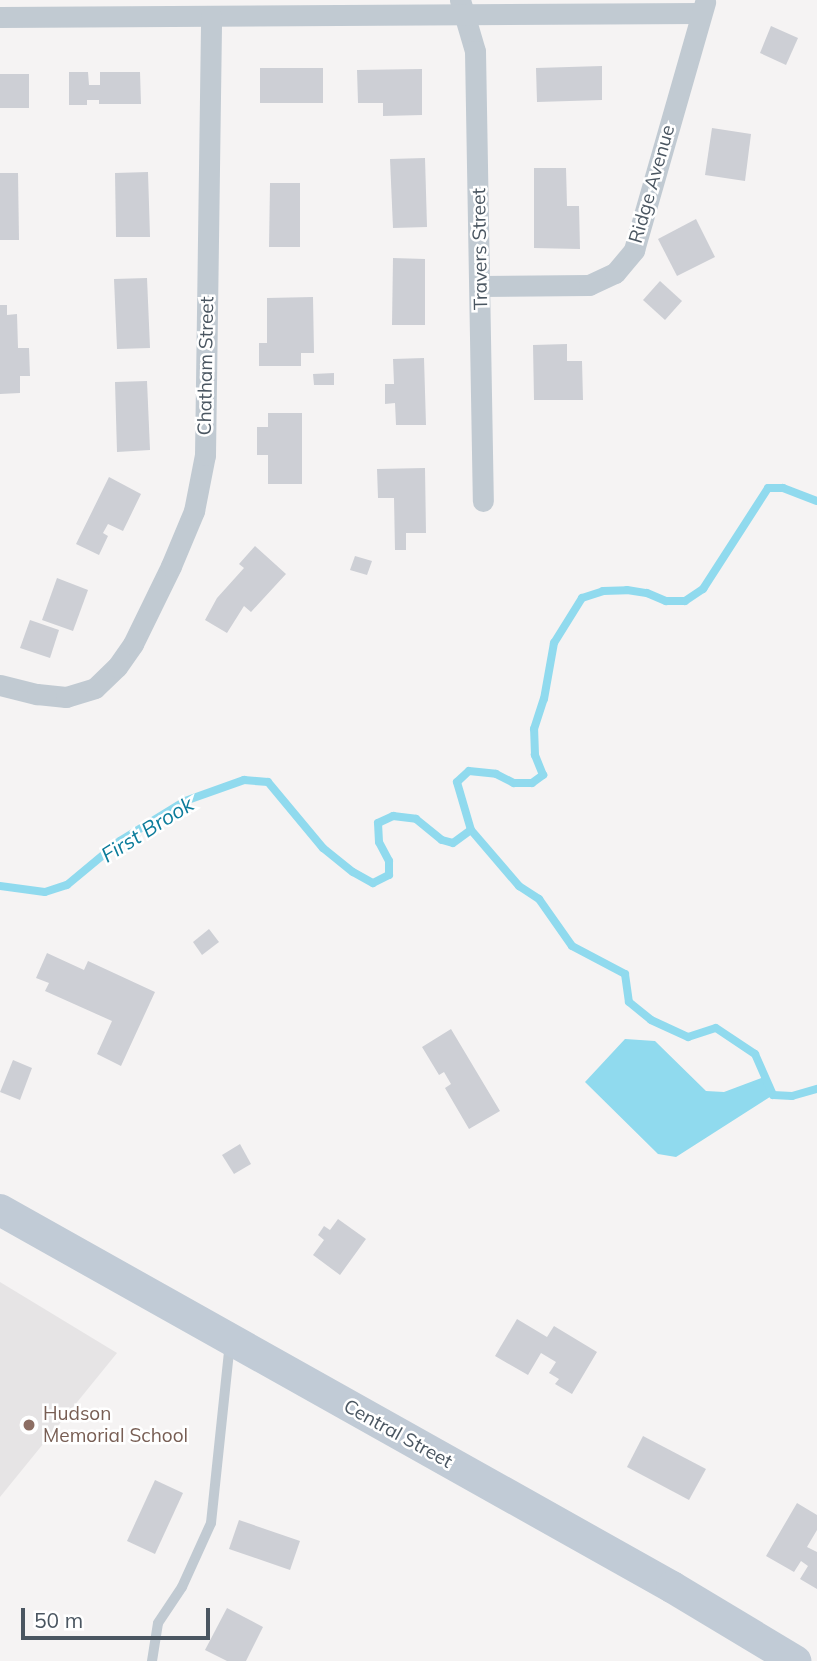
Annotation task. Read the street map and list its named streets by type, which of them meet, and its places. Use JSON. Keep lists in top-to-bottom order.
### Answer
{
  "streets": {
    "street": [
      "Ridge Avenue",
      "Travers Street",
      "Chatham Street",
      "Central Street"
    ]
  },
  "crossings": [
    ["Ridge Avenue", "Travers Street"]
  ],
  "water": ["First Brook"],
  "places": ["Hudson Memorial School"],
  "scale_bar": "50 m"
}
